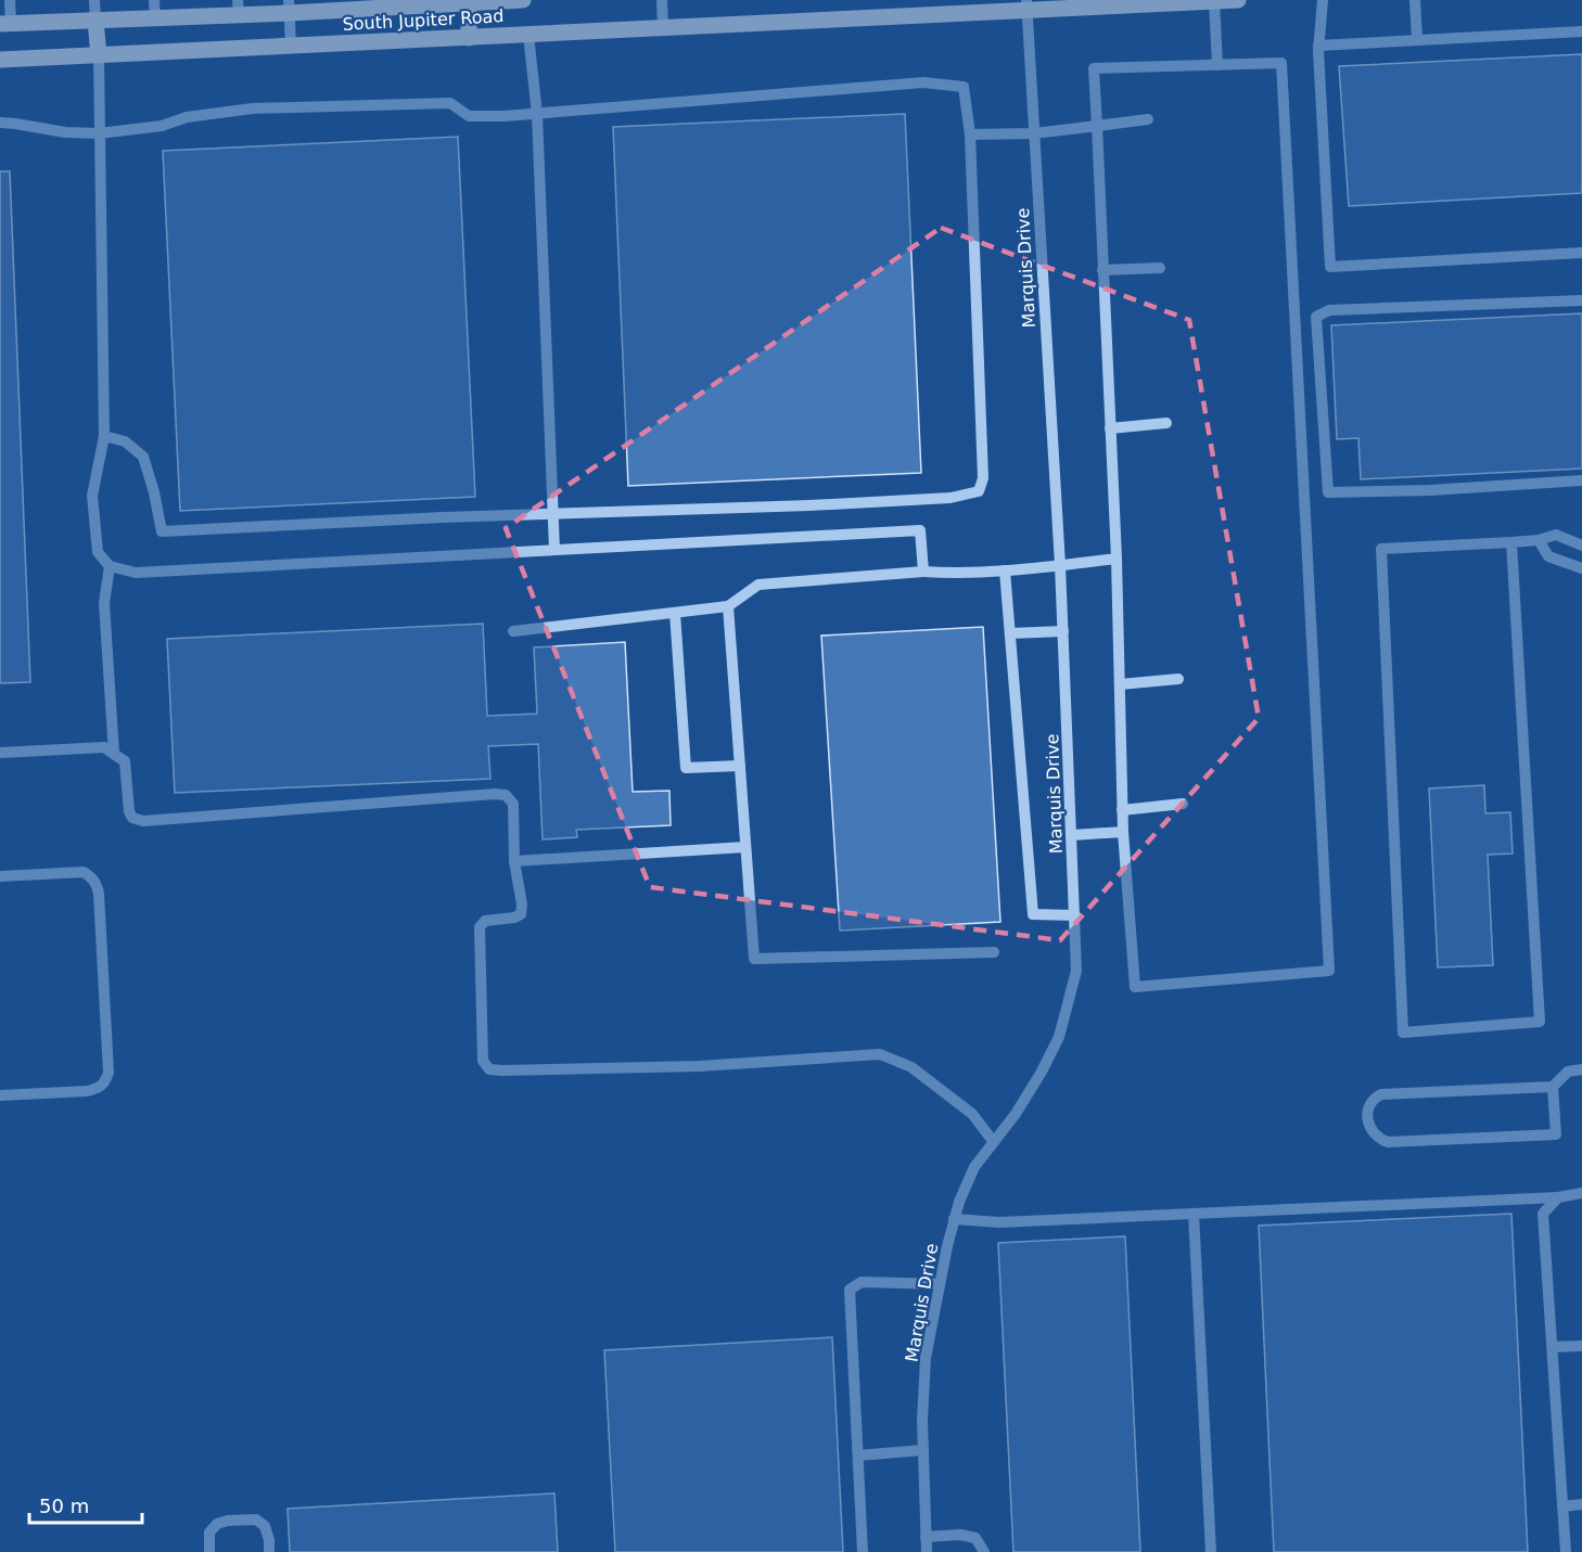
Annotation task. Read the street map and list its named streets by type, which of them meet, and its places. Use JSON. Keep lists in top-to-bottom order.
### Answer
{
  "streets": {
    "main road": ["South Jupiter Road"],
    "street": ["Marquis Drive"]
  },
  "crossings": [
    ["South Jupiter Road", "Marquis Drive"]
  ],
  "scale_bar": "50 m"
}
